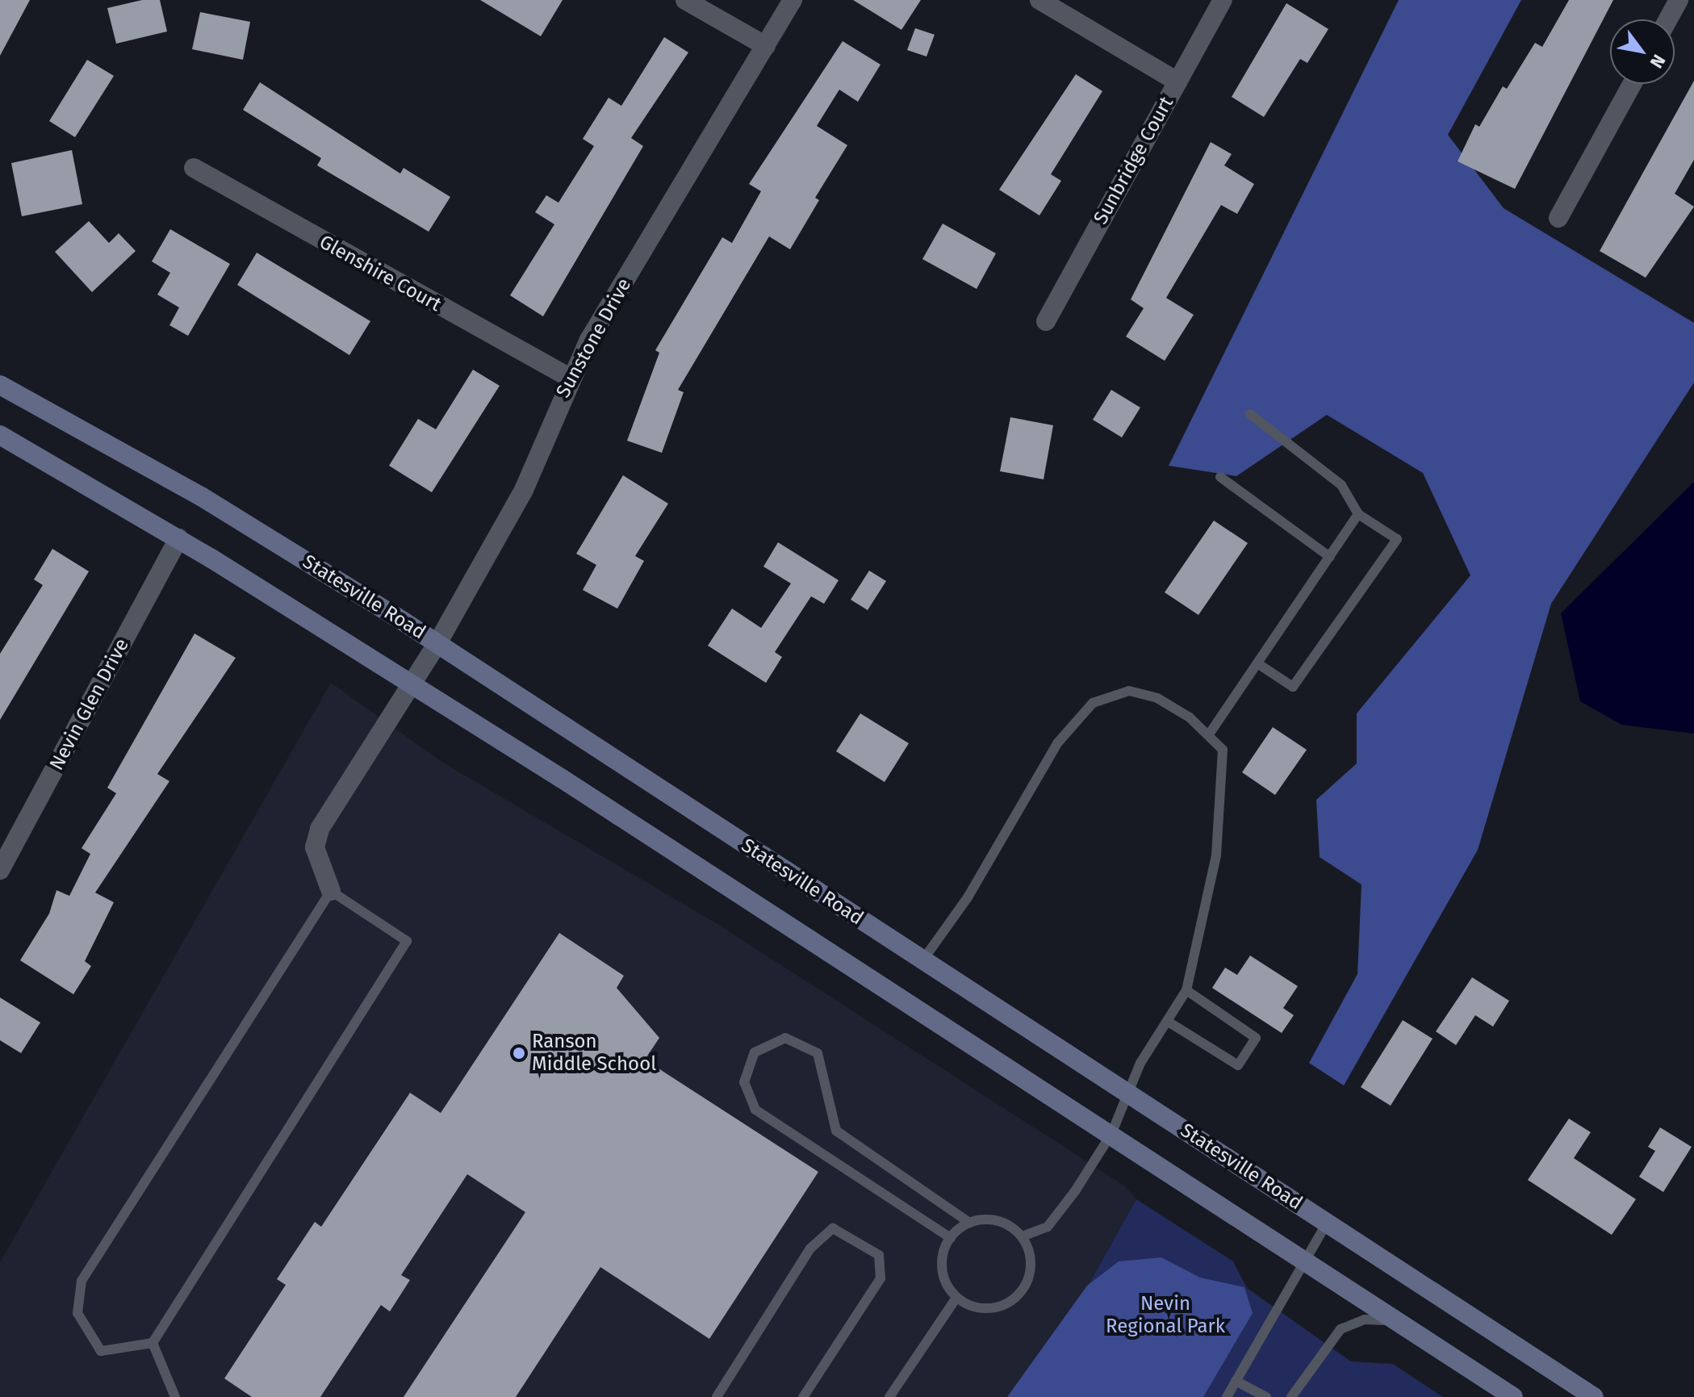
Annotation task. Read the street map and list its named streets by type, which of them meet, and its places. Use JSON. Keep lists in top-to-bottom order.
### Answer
{
  "streets": {
    "main road": ["Statesville Road"],
    "street": [
      "Sunbridge Court",
      "Glenshire Court",
      "Sunstone Drive",
      "Nevin Glen Drive"
    ]
  },
  "crossings": [
    ["Glenshire Court", "Sunstone Drive"],
    ["Sunstone Drive", "Statesville Road"]
  ],
  "parks": ["Nevin Regional Park"],
  "places": ["Ranson Middle School"],
  "north": "bottom right"
}
